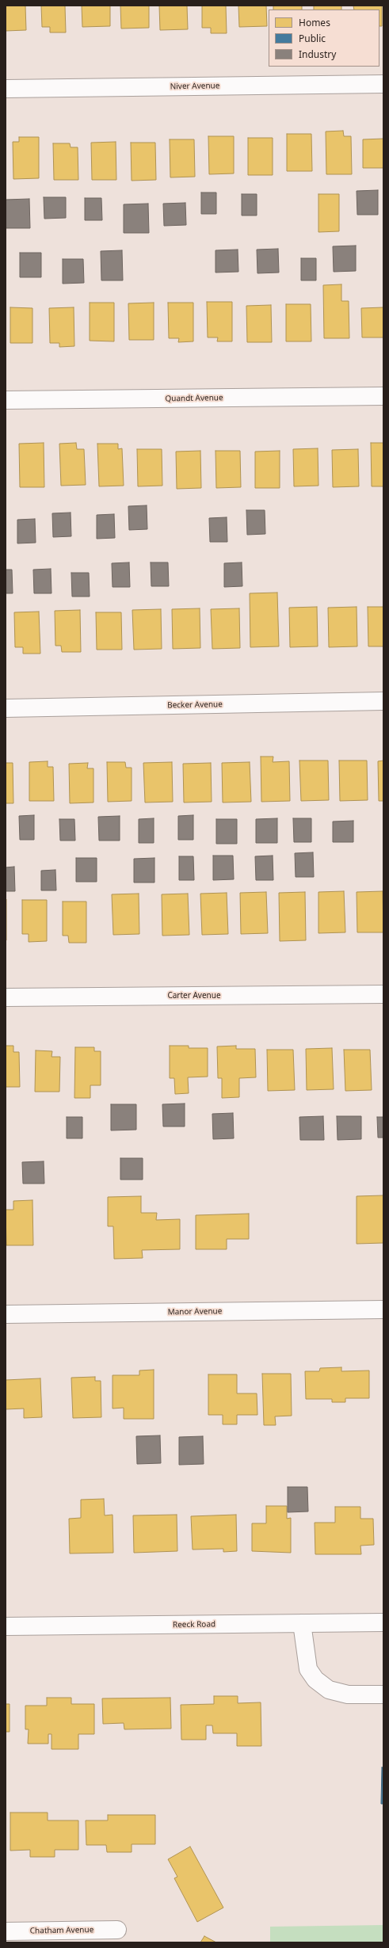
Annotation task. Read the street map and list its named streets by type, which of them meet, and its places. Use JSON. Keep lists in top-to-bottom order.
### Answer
{
  "streets": {
    "street": [
      "Niver Avenue",
      "Quandt Avenue",
      "Becker Avenue",
      "Carter Avenue",
      "Manor Avenue",
      "Reeck Road",
      "Chatham Avenue"
    ]
  },
  "legend": ["Homes", "Public", "Industry"]
}
